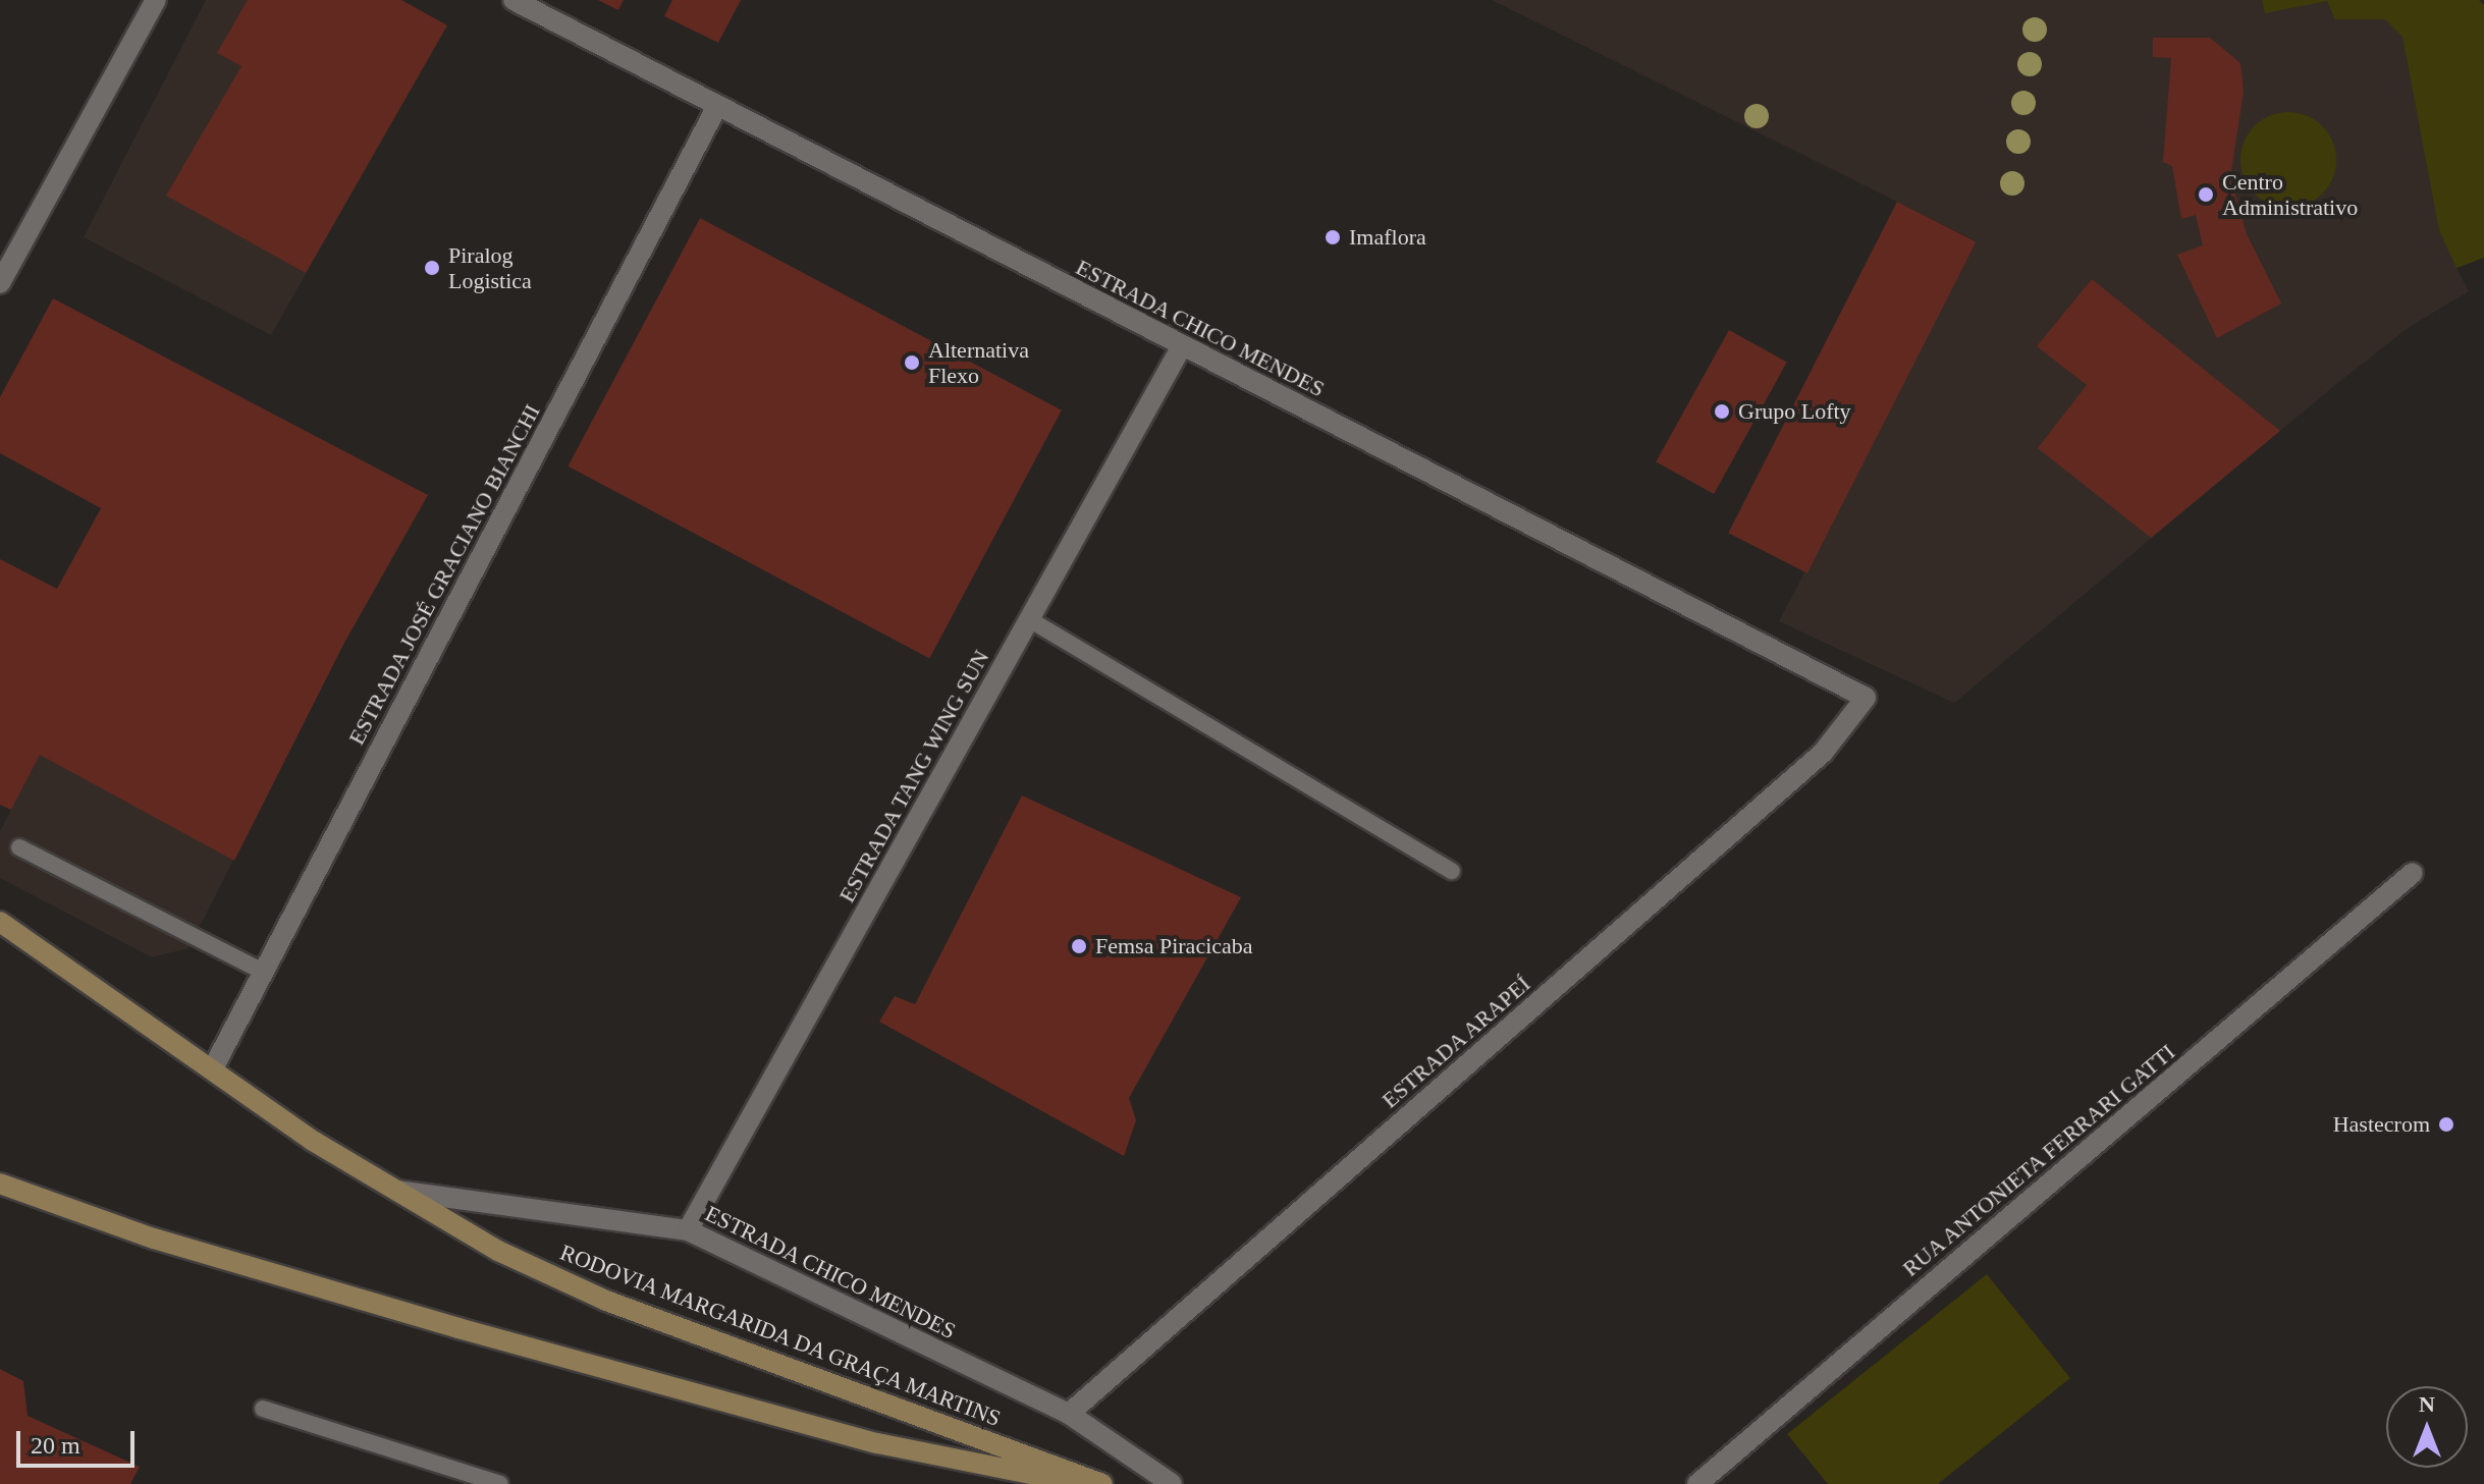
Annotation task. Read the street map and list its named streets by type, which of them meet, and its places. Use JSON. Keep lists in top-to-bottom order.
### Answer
{
  "streets": {
    "main road": ["RODOVIA MARGARIDA DA GRAÇA MARTINS"],
    "street": [
      "ESTRADA CHICO MENDES",
      "ESTRADA JOSÉ GRACIANO BIANCHI",
      "ESTRADA TANG WING SUN",
      "ESTRADA ARAPEÍ",
      "RUA ANTONIETA FERRARI GATTI"
    ]
  },
  "crossings": [
    ["ESTRADA CHICO MENDES", "ESTRADA JOSÉ GRACIANO BIANCHI"],
    ["ESTRADA CHICO MENDES", "ESTRADA TANG WING SUN"],
    ["ESTRADA CHICO MENDES", "ESTRADA ARAPEÍ"],
    ["ESTRADA CHICO MENDES", "RODOVIA MARGARIDA DA GRAÇA MARTINS"],
    ["ESTRADA JOSÉ GRACIANO BIANCHI", "RODOVIA MARGARIDA DA GRAÇA MARTINS"]
  ],
  "places": [
    "Centro Administrativo",
    "Imaflora",
    "Piralog Logistica",
    "Alternativa Flexo",
    "Grupo Lofty",
    "Femsa Piracicaba",
    "Hastecrom"
  ],
  "scale_bar": "20 m",
  "north": "top"
}
